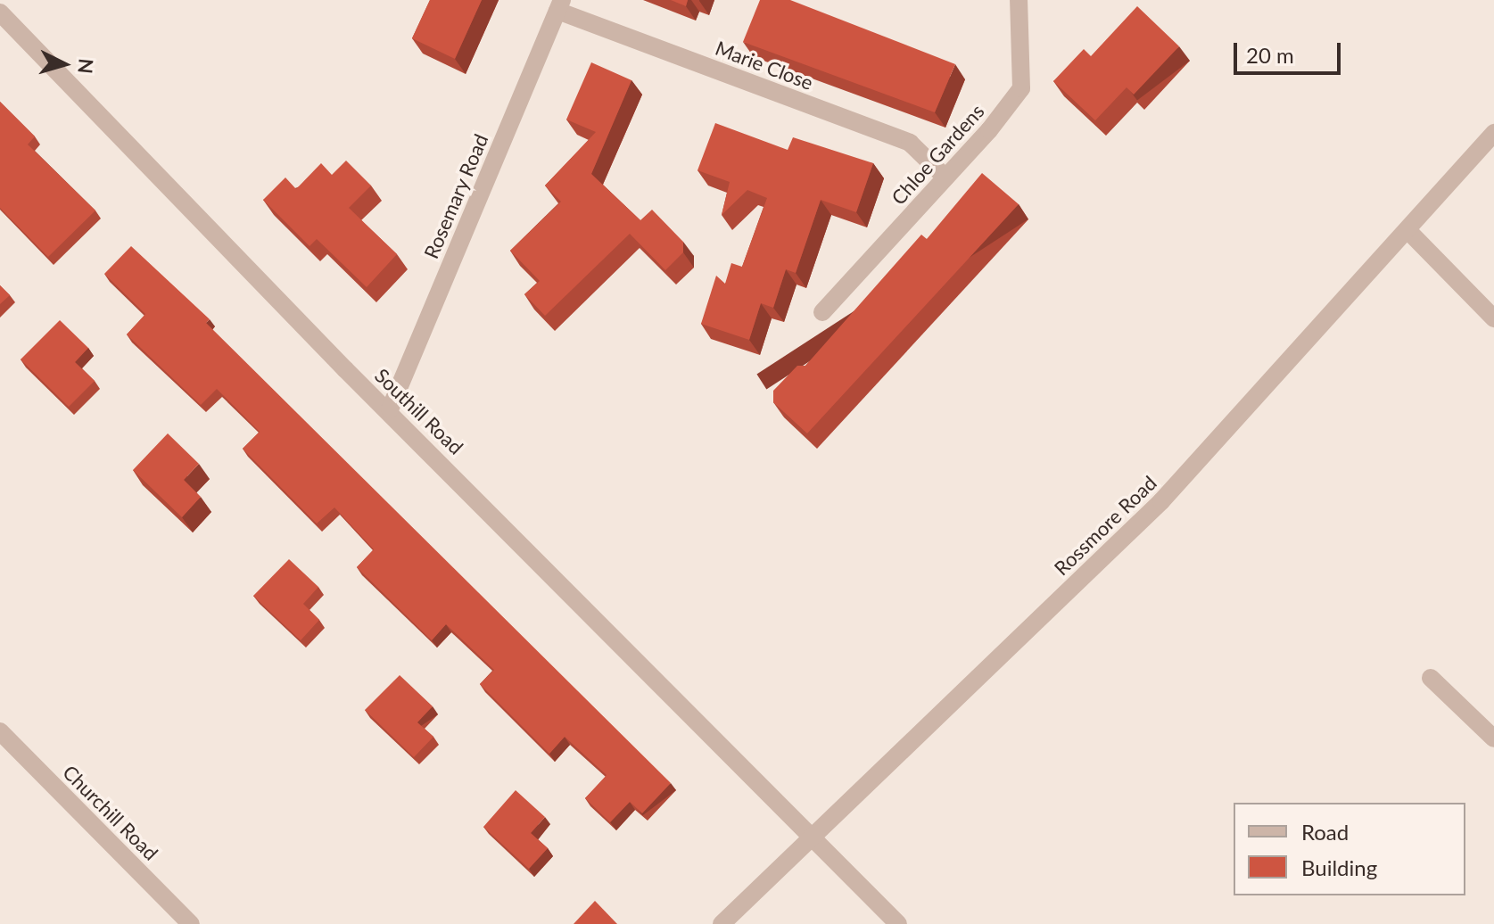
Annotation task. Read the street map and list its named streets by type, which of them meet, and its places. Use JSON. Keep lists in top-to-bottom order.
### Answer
{
  "streets": {
    "street": [
      "Marie Close",
      "Chloe Gardens",
      "Rosemary Road",
      "Southill Road",
      "Rossmore Road",
      "Churchill Road"
    ]
  },
  "crossings": [
    ["Marie Close", "Chloe Gardens"],
    ["Marie Close", "Rosemary Road"],
    ["Rosemary Road", "Southill Road"],
    ["Southill Road", "Rossmore Road"]
  ],
  "legend": ["Road", "Building"],
  "scale_bar": "20 m",
  "north": "right"
}
